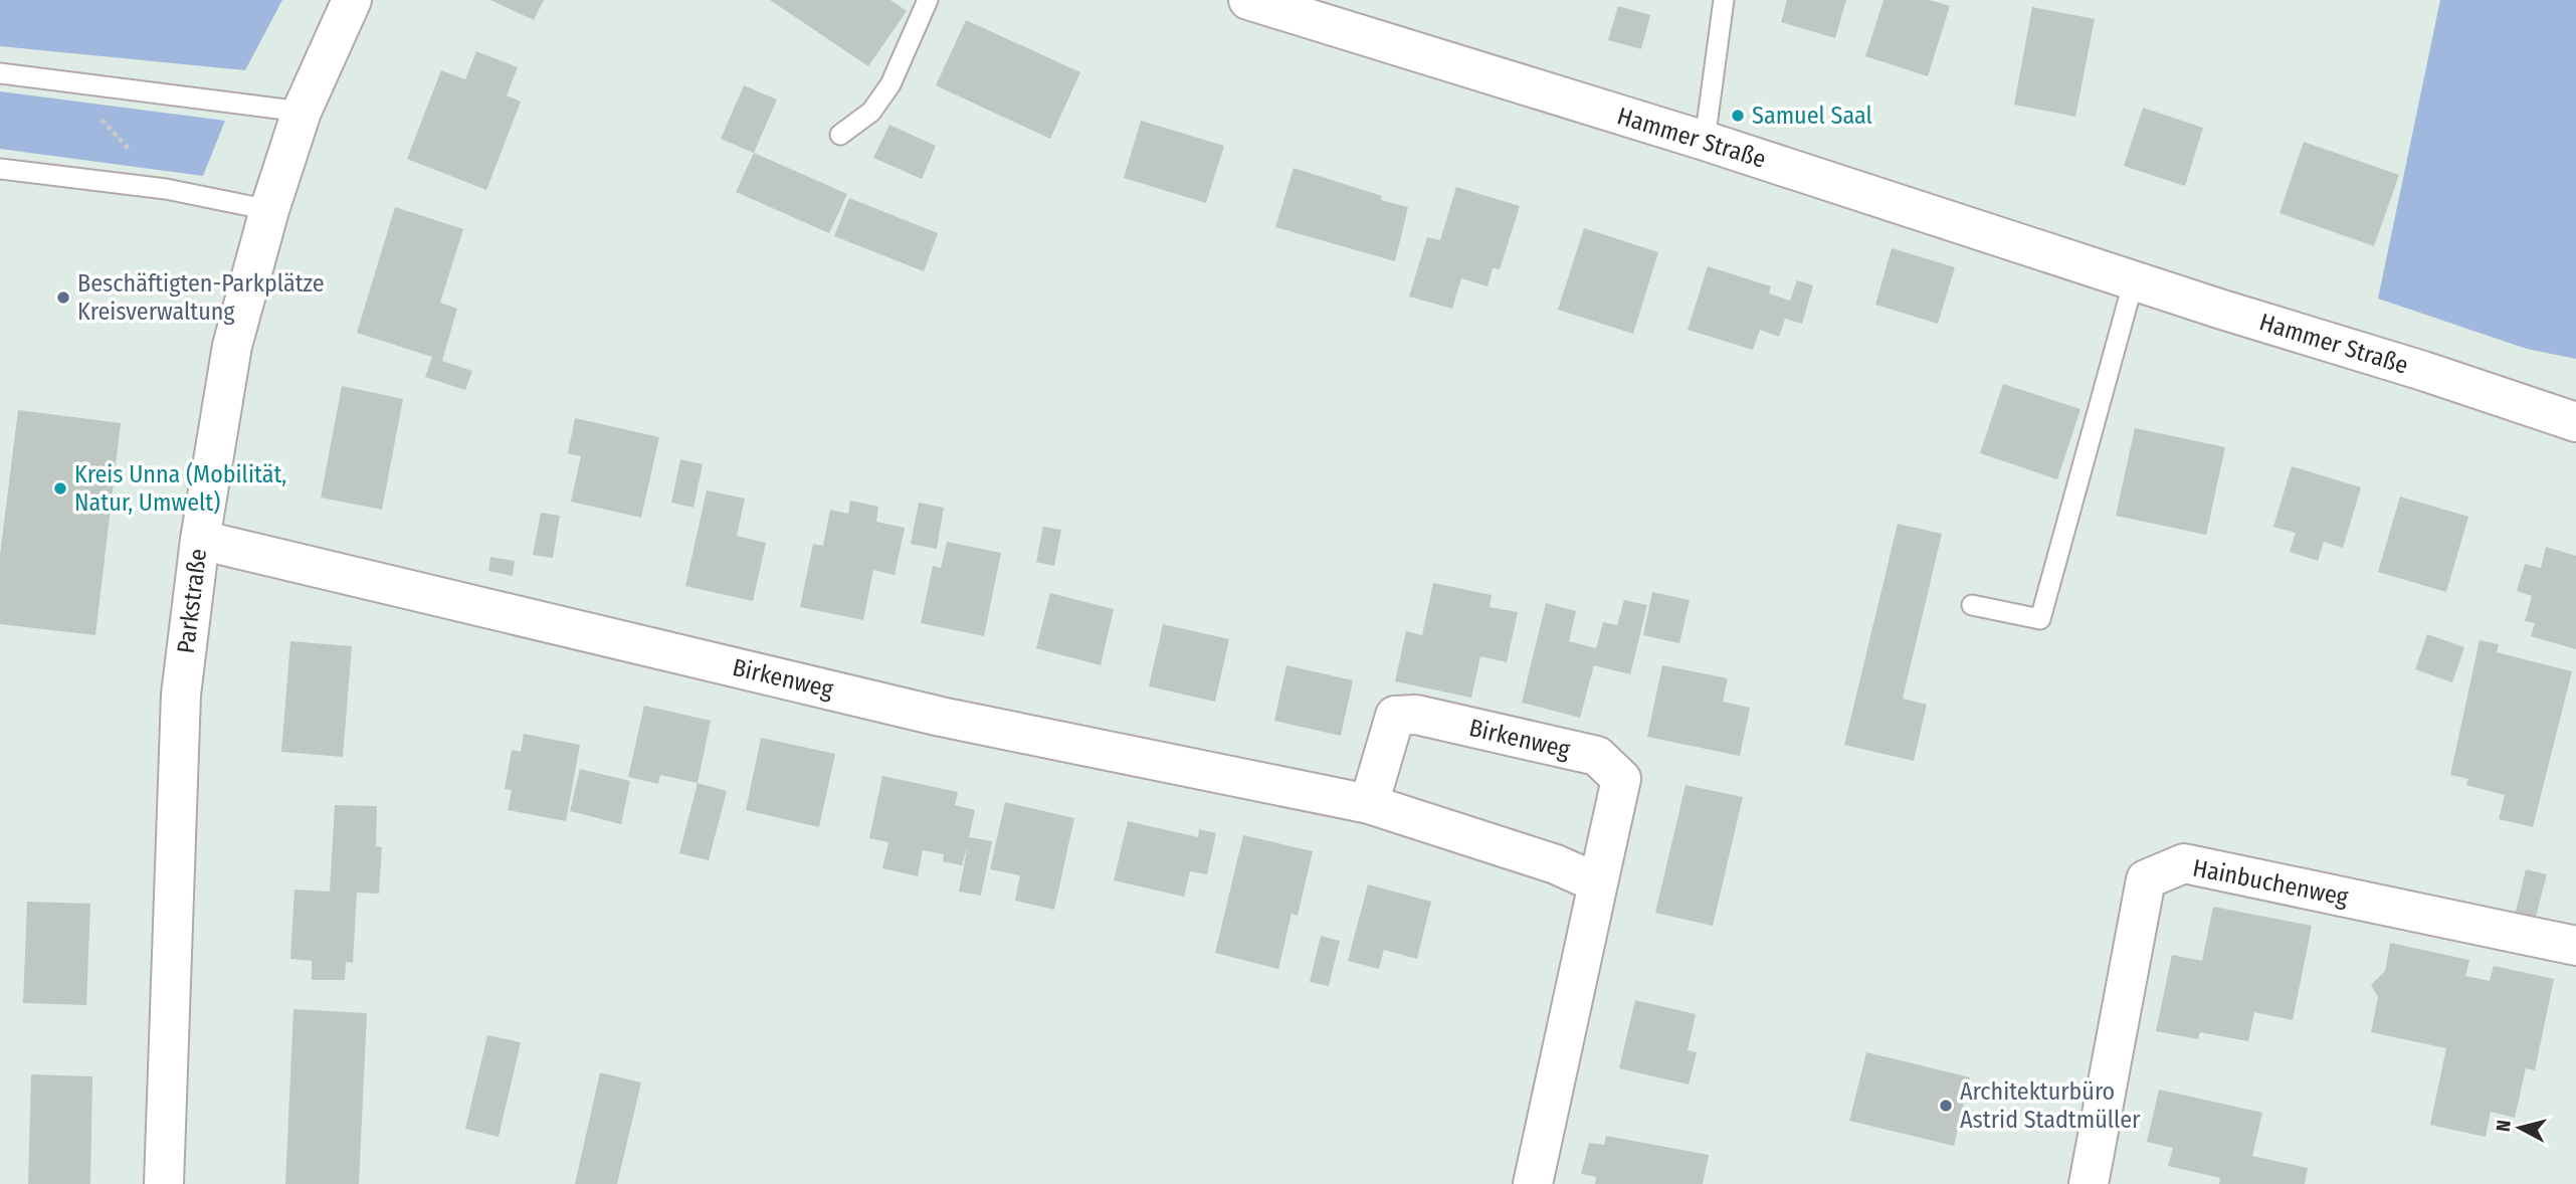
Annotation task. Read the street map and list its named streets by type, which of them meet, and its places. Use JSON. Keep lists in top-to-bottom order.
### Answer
{
  "streets": {
    "street": [
      "Hammer Straße",
      "Parkstraße",
      "Birkenweg",
      "Hainbuchenweg"
    ]
  },
  "crossings": [
    ["Parkstraße", "Birkenweg"]
  ],
  "places": [
    "Samuel Saal",
    "Beschäftigten-Parkplätze Kreisverwaltung",
    "Kreis Unna (Mobilität, Natur, Umwelt)",
    "Architekturbüro Astrid Stadtmüller"
  ],
  "north": "left"
}
